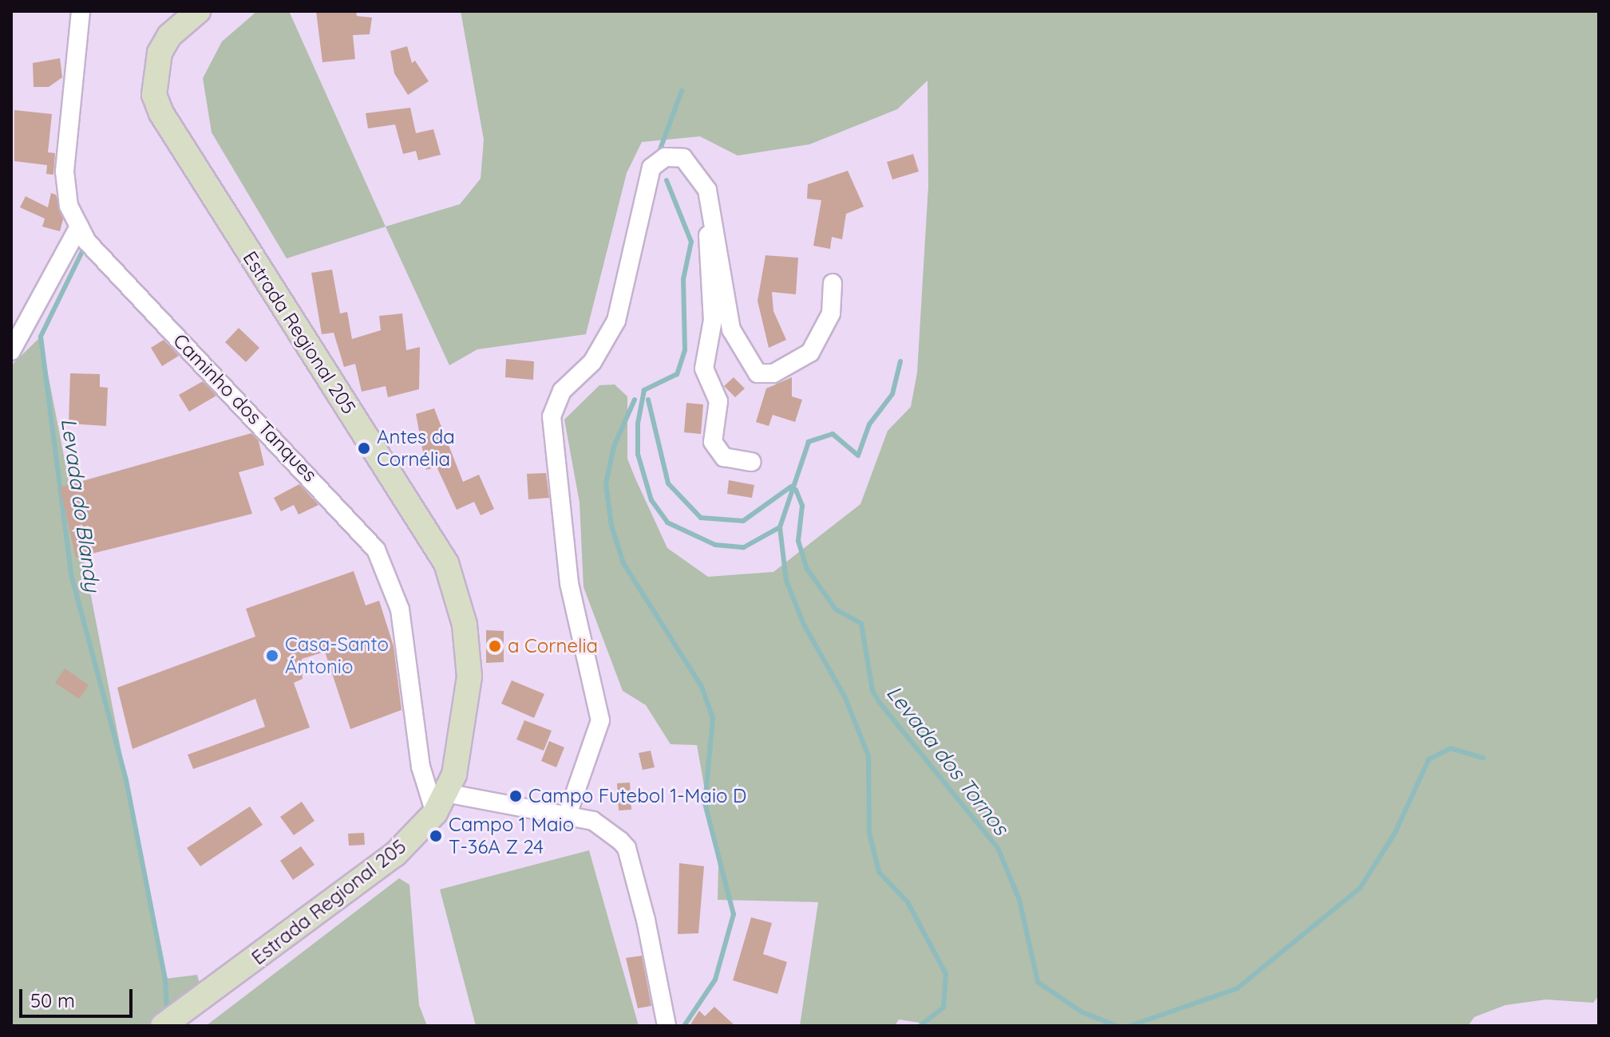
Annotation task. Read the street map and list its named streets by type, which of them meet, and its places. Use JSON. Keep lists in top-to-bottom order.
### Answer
{
  "streets": {
    "main road": ["Estrada Regional 205"],
    "street": ["Caminho dos Tanques"]
  },
  "crossings": [
    ["Estrada Regional 205", "Caminho dos Tanques"]
  ],
  "water": ["Levada do Blandy", "Levada dos Tornos"],
  "places": [
    "Antes da Cornélia",
    "a Cornelia",
    "Casa-Santo Ántonio",
    "Campo Futebol 1-Maio D",
    "Campo 1 Maio T-36A Z 24"
  ],
  "scale_bar": "50 m"
}
